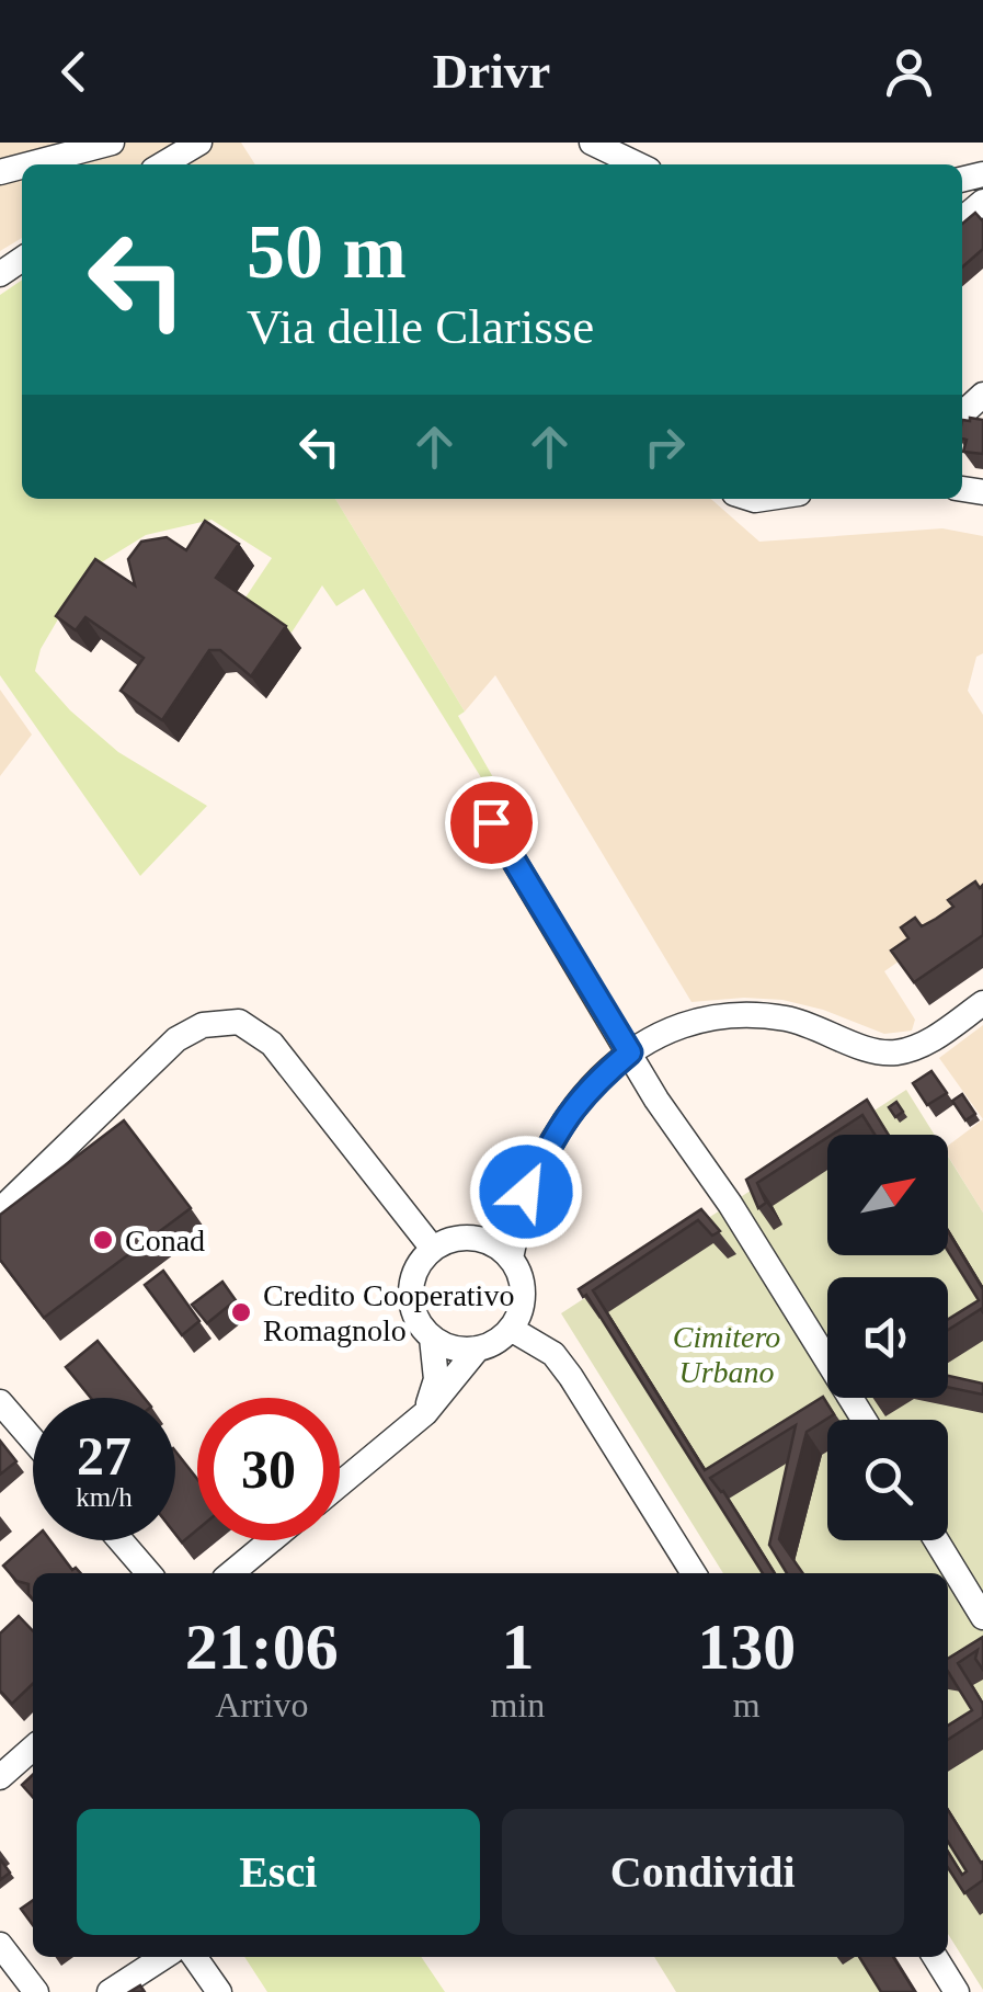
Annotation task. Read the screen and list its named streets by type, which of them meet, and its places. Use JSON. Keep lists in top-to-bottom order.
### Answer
{
  "parks": ["Cimitero Urbano"],
  "places": ["Conad", "Credito Cooperativo Romagnolo"],
  "north": "top right",
  "page": {
    "header": "Drivr",
    "turn": ["50 m", "Via delle Clarisse"],
    "speed": "27 km/h",
    "limit": "30",
    "eta": [
      "21:06",
      "Arrivo",
      "1",
      "min",
      "130",
      "m"
    ],
    "buttons": ["Esci", "Condividi"]
  }
}
